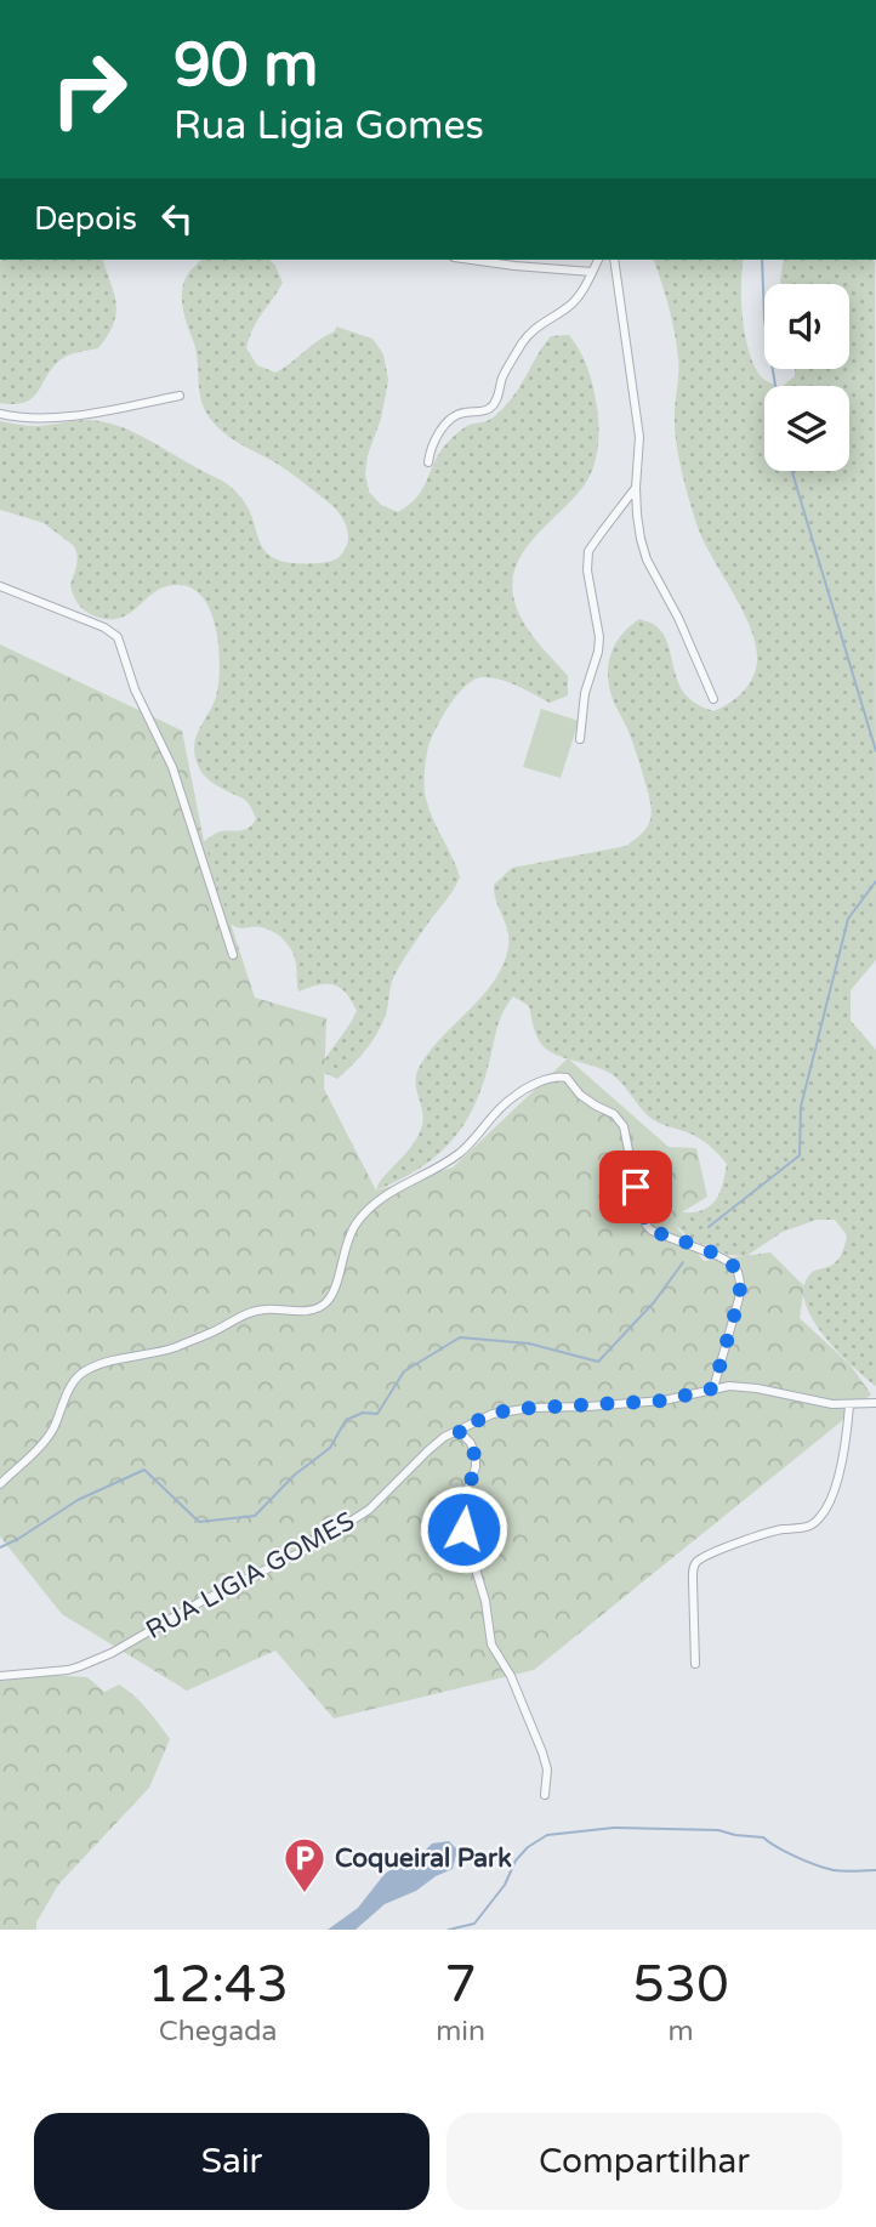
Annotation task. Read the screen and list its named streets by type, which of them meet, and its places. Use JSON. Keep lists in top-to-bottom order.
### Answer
{
  "streets": {
    "street": ["RUA LIGIA GOMES"]
  },
  "places": {
    "parking": ["Coqueiral Park"]
  },
  "page": {
    "turn": ["90 m", "Rua Ligia Gomes"],
    "then": "Depois",
    "eta": [
      "12:43",
      "Chegada",
      "7",
      "min",
      "530",
      "m"
    ],
    "buttons": ["Sair", "Compartilhar"]
  }
}
